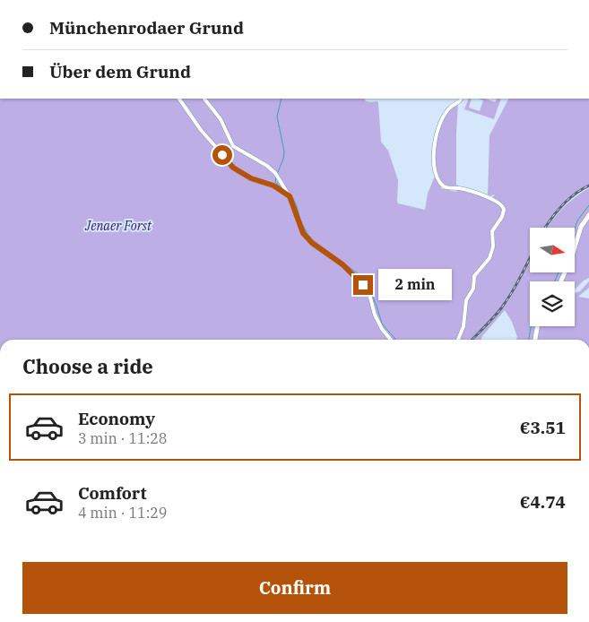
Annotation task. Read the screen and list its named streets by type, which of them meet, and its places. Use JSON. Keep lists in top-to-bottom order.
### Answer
{
  "parks": ["Jenaer Forst"],
  "north": "right",
  "page": {
    "banner": ["Münchenrodaer Grund", "Über dem Grund"],
    "bubble": "2 min",
    "heading": "Choose a ride",
    "list": [
      {
        "name": "Economy",
        "note": "3 min · 11:28",
        "value": "€3.51"
      },
      {
        "name": "Comfort",
        "note": "4 min · 11:29",
        "value": "€4.74"
      }
    ],
    "buttons": "Confirm"
  }
}
